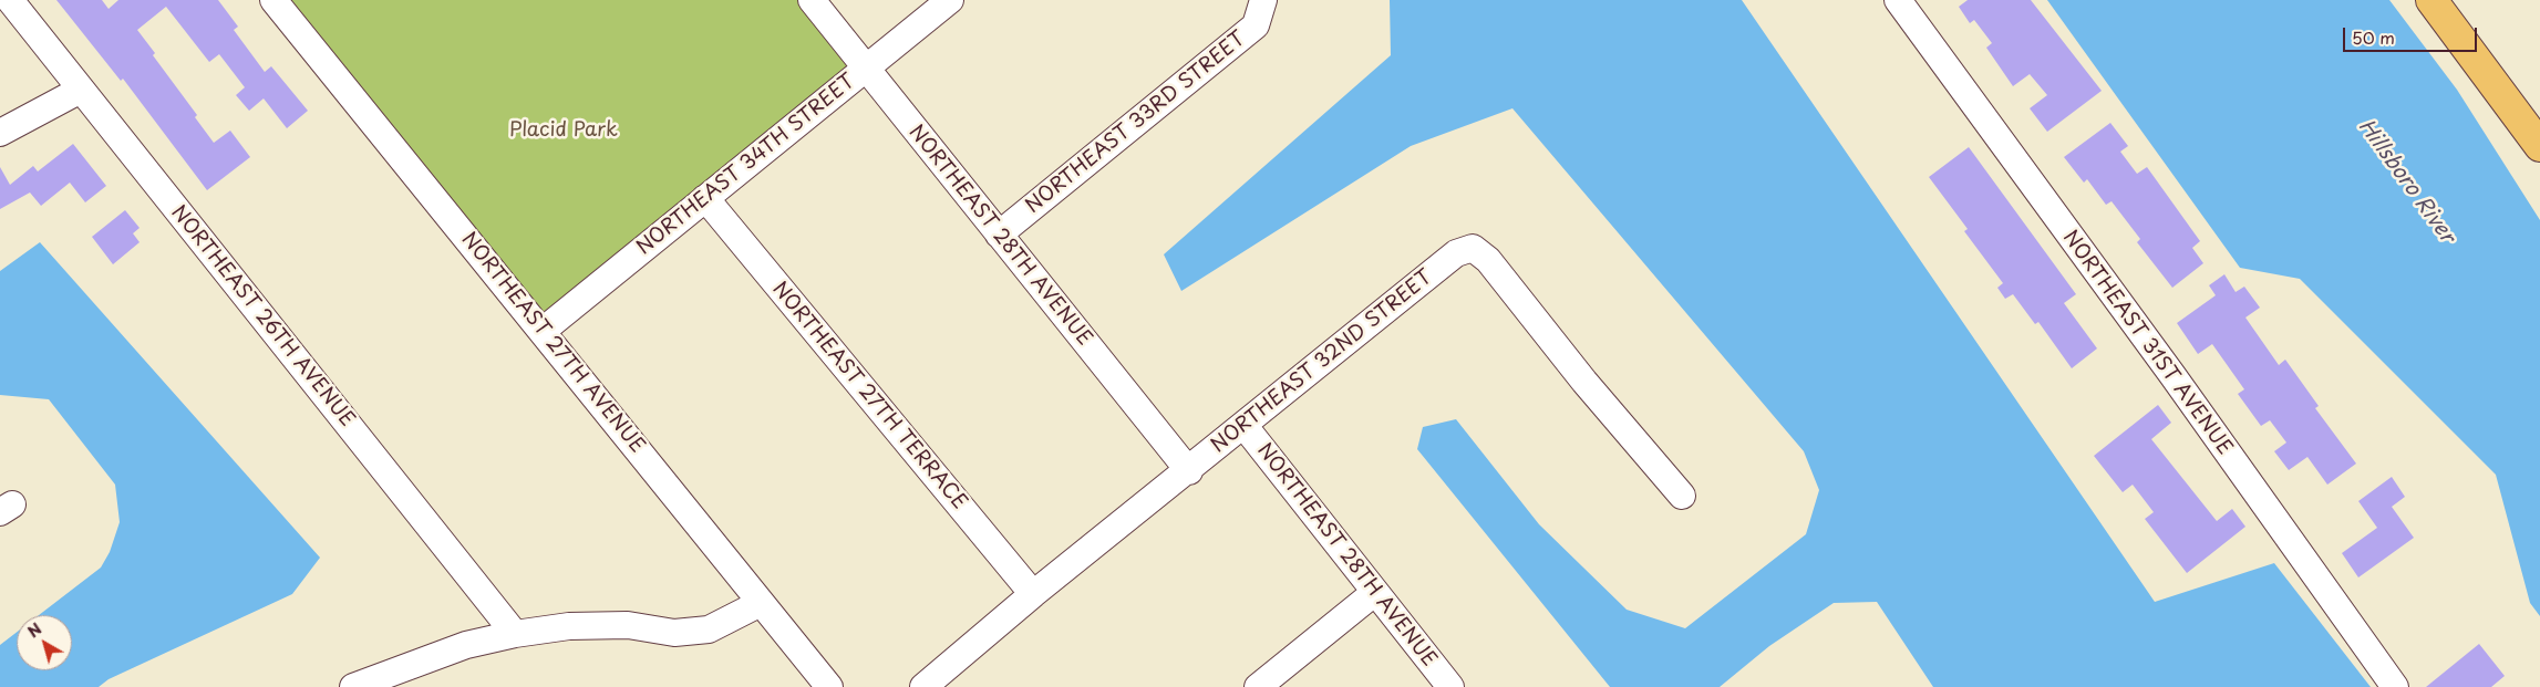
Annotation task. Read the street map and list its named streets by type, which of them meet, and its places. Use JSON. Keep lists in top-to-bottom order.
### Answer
{
  "streets": {
    "street": [
      "NORTHEAST 33RD STREET",
      "NORTHEAST 34TH STREET",
      "NORTHEAST 28TH AVENUE",
      "NORTHEAST 26TH AVENUE",
      "NORTHEAST 27TH AVENUE",
      "NORTHEAST 31ST AVENUE",
      "NORTHEAST 32ND STREET",
      "NORTHEAST 27TH TERRACE"
    ]
  },
  "crossings": [
    ["NORTHEAST 33RD STREET", "NORTHEAST 28TH AVENUE"],
    ["NORTHEAST 34TH STREET", "NORTHEAST 28TH AVENUE"],
    ["NORTHEAST 34TH STREET", "NORTHEAST 27TH AVENUE"],
    ["NORTHEAST 34TH STREET", "NORTHEAST 27TH TERRACE"],
    ["NORTHEAST 28TH AVENUE", "NORTHEAST 32ND STREET"],
    ["NORTHEAST 32ND STREET", "NORTHEAST 27TH TERRACE"]
  ],
  "water": ["Hillsboro River"],
  "parks": ["Placid Park"],
  "scale_bar": "50 m",
  "north": "top left"
}
